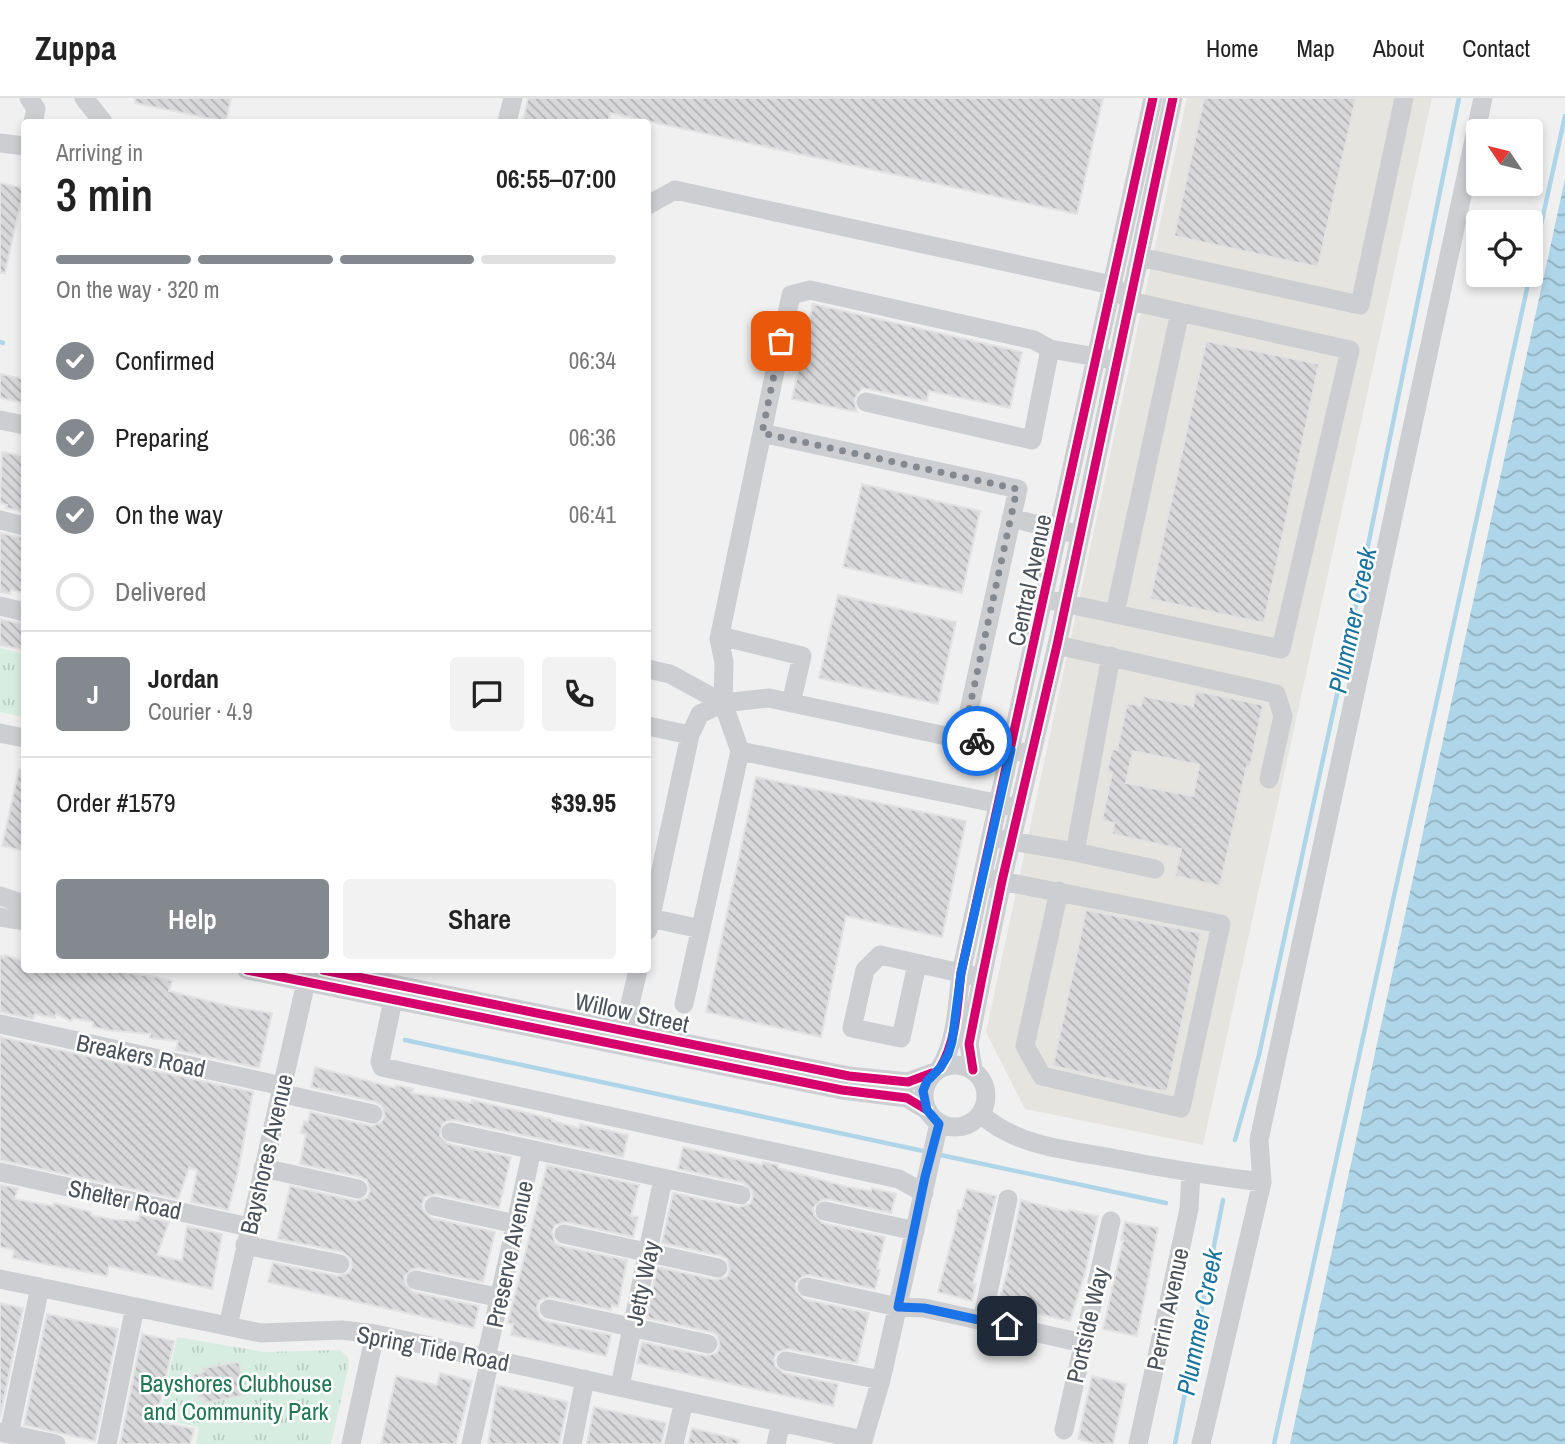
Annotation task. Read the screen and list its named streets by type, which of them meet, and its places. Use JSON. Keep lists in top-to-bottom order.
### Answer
{
  "streets": {
    "street": [
      "Central Avenue",
      "Willow Street",
      "Breakers Road",
      "Bayshores Avenue",
      "Shelter Road",
      "Preserve Avenue",
      "Jetty Way",
      "Perrin Avenue",
      "Portside Way",
      "Spring Tide Road"
    ]
  },
  "crossings": [
    ["Central Avenue", "Willow Street"],
    ["Willow Street", "Bayshores Avenue"],
    ["Breakers Road", "Bayshores Avenue"],
    ["Bayshores Avenue", "Shelter Road"],
    ["Bayshores Avenue", "Spring Tide Road"],
    ["Preserve Avenue", "Spring Tide Road"],
    ["Jetty Way", "Spring Tide Road"]
  ],
  "water": ["Plummer Creek"],
  "parks": ["Bayshores Clubhouse and Community Park"],
  "north": "top left",
  "page": {
    "header": "Zuppa",
    "nav": [
      "Home",
      "Map",
      "About",
      "Contact"
    ],
    "heading": ["3 min", "Arriving in", "06:55–07:00"],
    "panel": [
      "Jordan",
      "Courier · 4.9",
      "Order #1579",
      "$39.95"
    ],
    "bar": "On the way · 320 m",
    "list": [
      ["Confirmed", "06:34"],
      ["Preparing", "06:36"],
      ["On the way", "06:41"],
      "Delivered"
    ],
    "round": "J",
    "buttons": ["Help", "Share"]
  }
}
